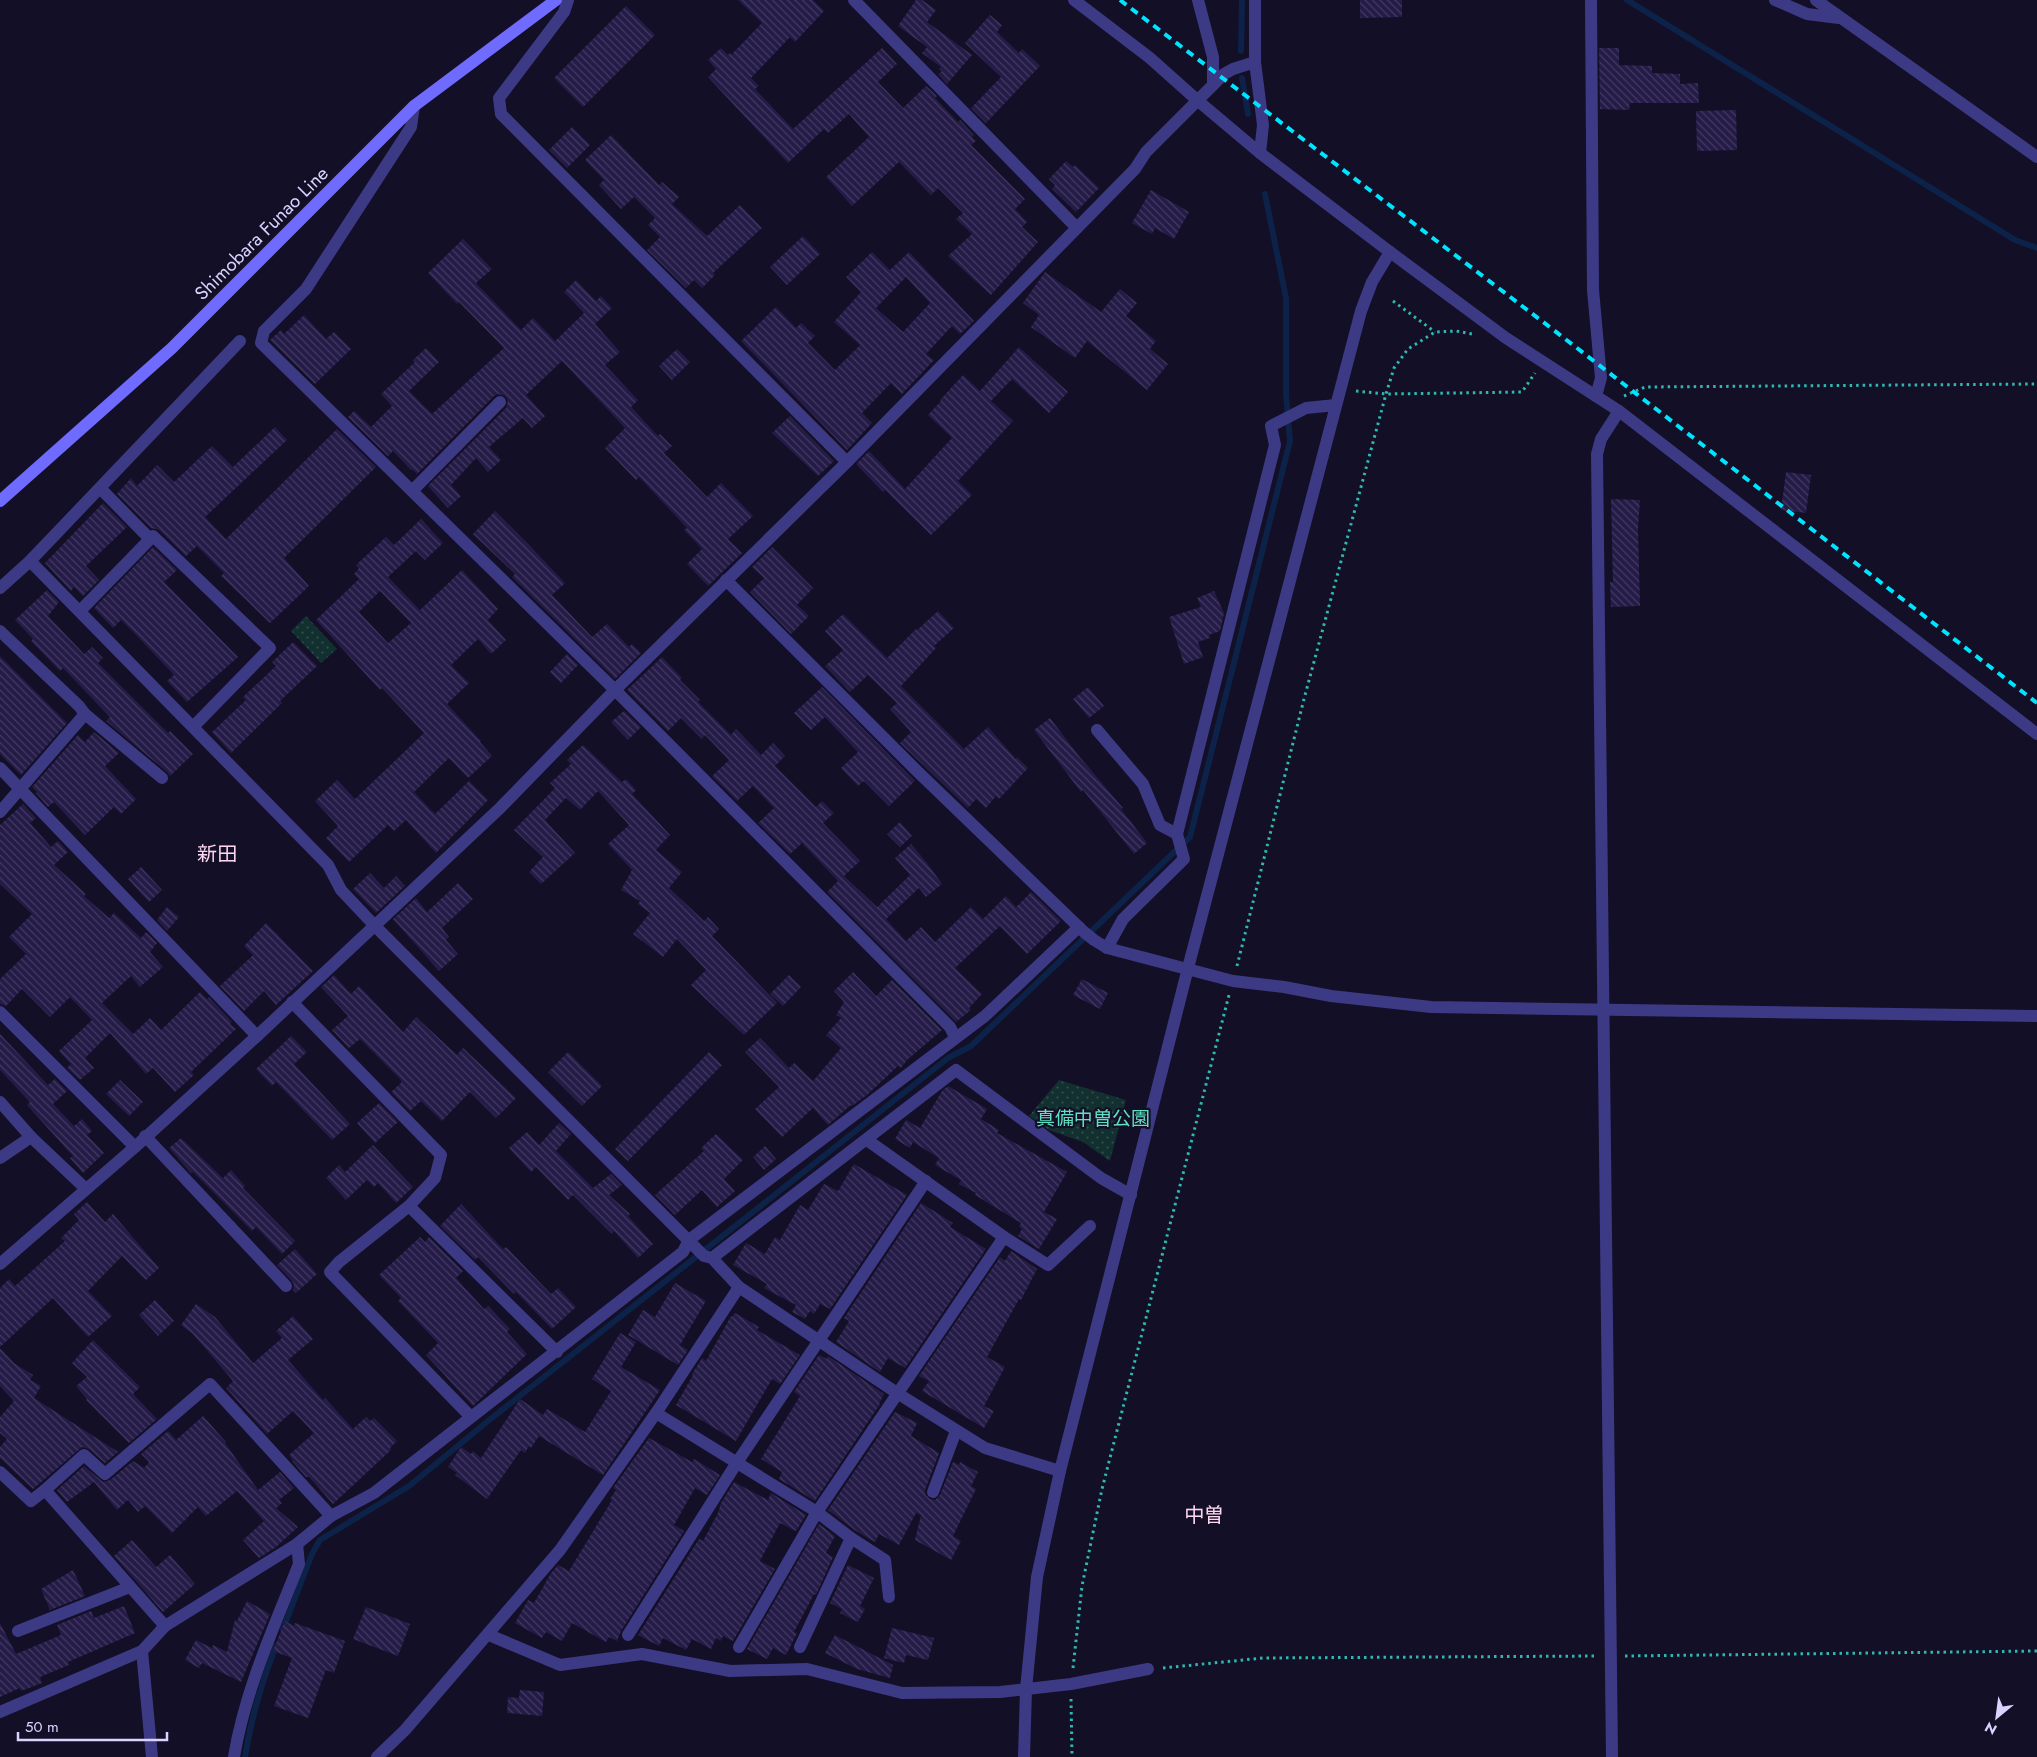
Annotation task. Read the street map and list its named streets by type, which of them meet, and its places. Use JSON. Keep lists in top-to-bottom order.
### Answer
{
  "streets": {
    "main road": ["Shimobara Funao Line"]
  },
  "districts": ["新田", "中曽"],
  "parks": ["真備中曽公園"],
  "scale_bar": "50 m",
  "north": "bottom left"
}
